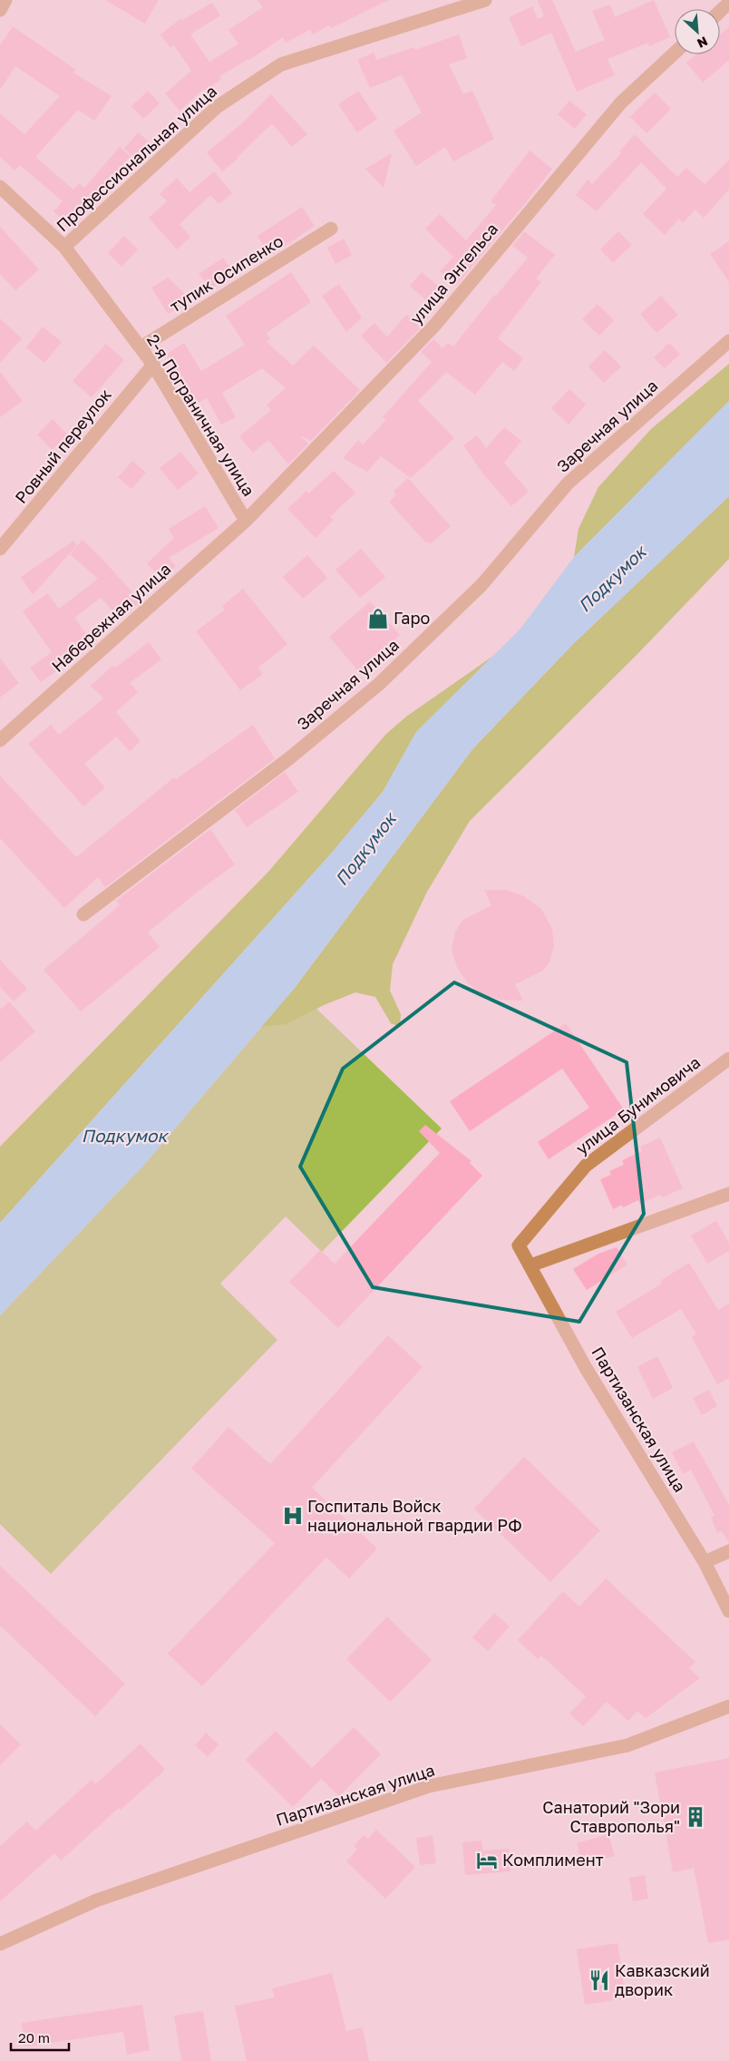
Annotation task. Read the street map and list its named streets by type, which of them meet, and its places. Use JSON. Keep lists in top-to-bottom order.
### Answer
{
  "streets": {
    "street": [
      "Профессиональная улица",
      "тупик Осипенко",
      "улица Энгельса",
      "2-я Пограничная улица",
      "Заречная улица",
      "Ровный переулок",
      "Набережная улица",
      "улица Бунимовича",
      "Партизанская улица"
    ]
  },
  "crossings": [
    ["Профессиональная улица", "2-я Пограничная улица"],
    ["тупик Осипенко", "2-я Пограничная улица"],
    ["улица Энгельса", "2-я Пограничная улица"],
    ["улица Энгельса", "Набережная улица"],
    ["2-я Пограничная улица", "Ровный переулок"],
    ["2-я Пограничная улица", "Набережная улица"],
    ["улица Бунимовича", "Партизанская улица"]
  ],
  "water": ["Подкумок"],
  "places": {
    "shop": ["Гаро"],
    "hospital": ["Госпиталь Войск национальной гвардии РФ"],
    "building": ["Санаторий \"Зори Ставрополья\""],
    "hotel": ["Комплимент"],
    "restaurant": ["Кавказский дворик"]
  },
  "scale_bar": "20 m",
  "north": "bottom right"
}
